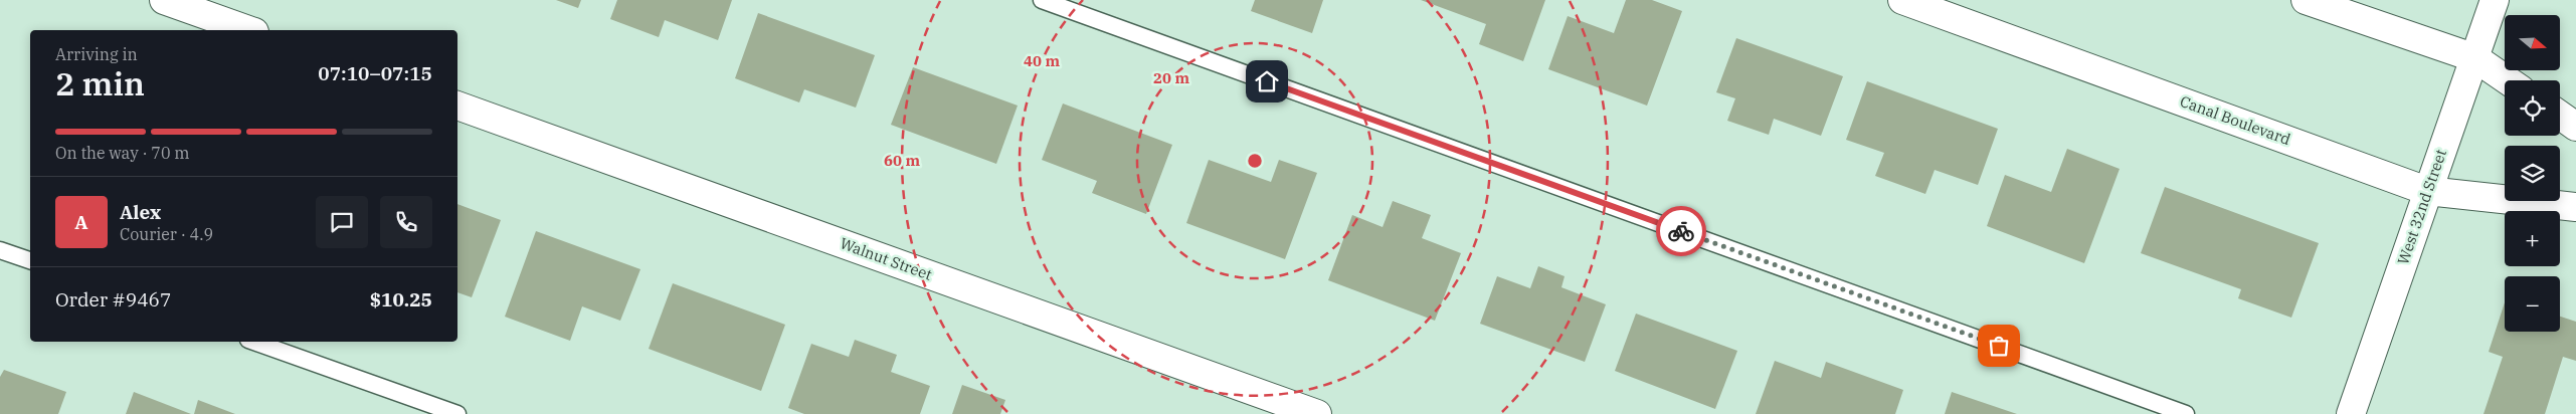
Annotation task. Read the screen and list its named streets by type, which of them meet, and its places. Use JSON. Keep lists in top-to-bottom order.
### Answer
{
  "streets": {
    "street": ["Canal Boulevard", "West 32nd Street", "Walnut Street"]
  },
  "crossings": [
    ["Canal Boulevard", "West 32nd Street"]
  ],
  "north": "right",
  "page": {
    "map_buttons": ["+", "−"],
    "heading": ["2 min", "Arriving in", "07:10–07:15"],
    "panel": [
      "Alex",
      "Courier · 4.9",
      "Order #9467",
      "$10.25"
    ],
    "bar": "On the way · 70 m",
    "round": "A"
  },
  "rings": ["40 m", "20 m", "60 m"]
}
